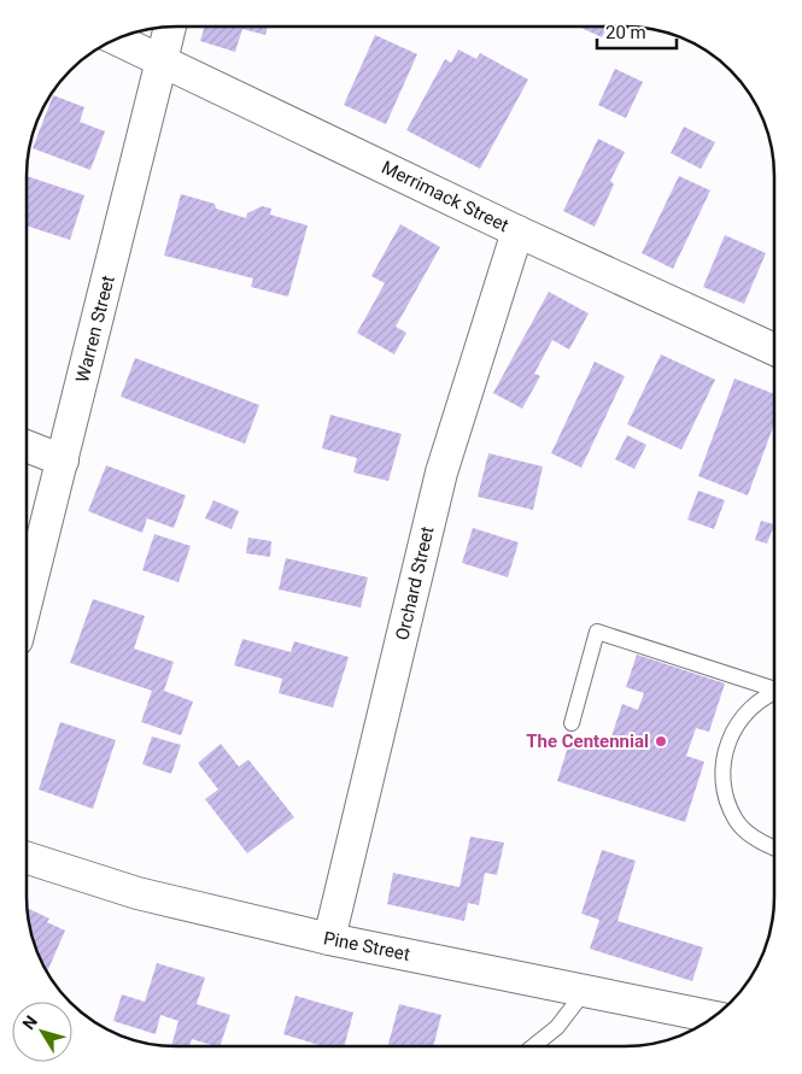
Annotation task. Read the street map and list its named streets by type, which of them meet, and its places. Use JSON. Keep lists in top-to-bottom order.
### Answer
{
  "streets": {
    "street": [
      "Merrimack Street",
      "Warren Street",
      "Orchard Street",
      "Pine Street"
    ]
  },
  "crossings": [
    ["Merrimack Street", "Warren Street"],
    ["Merrimack Street", "Orchard Street"],
    ["Orchard Street", "Pine Street"]
  ],
  "places": ["The Centennial"],
  "scale_bar": "20 m",
  "north": "top left"
}
